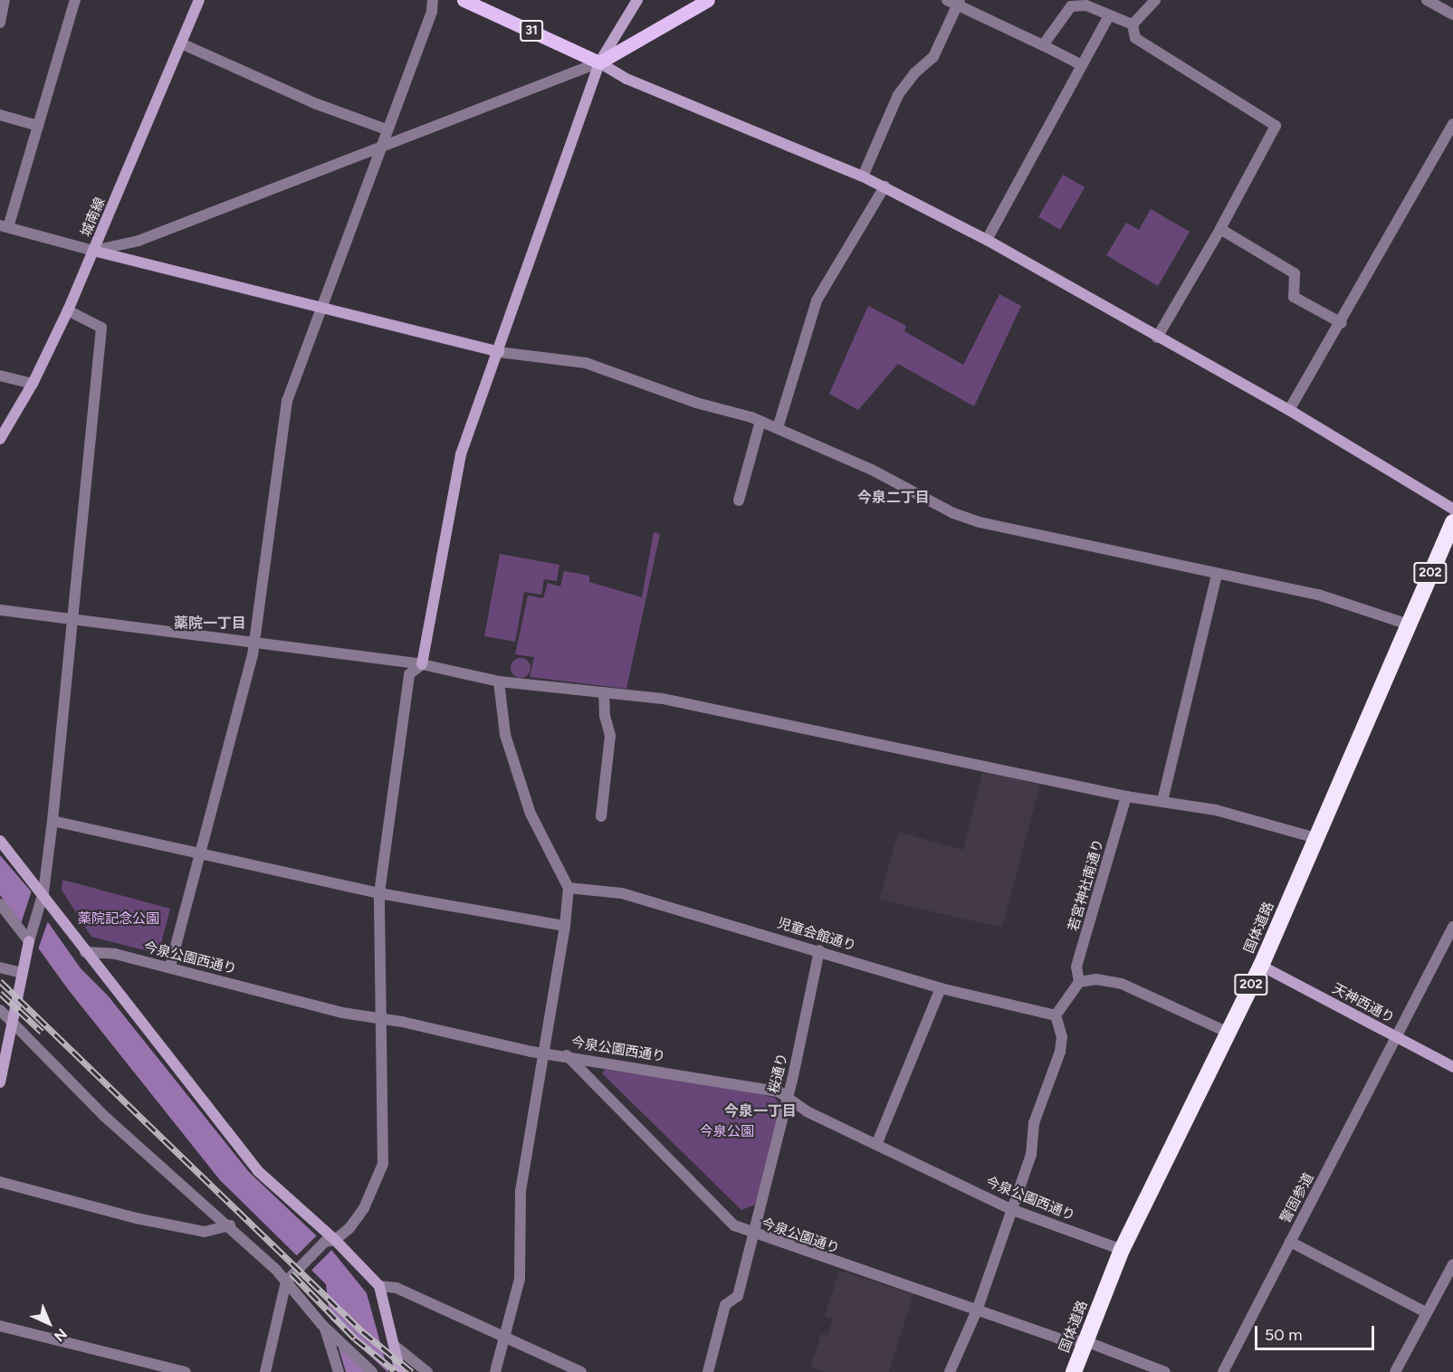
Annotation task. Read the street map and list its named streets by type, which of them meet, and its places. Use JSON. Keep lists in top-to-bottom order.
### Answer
{
  "streets": {
    "highway": ["202", "国体道路"],
    "main road": ["31"],
    "street": [
      "城南線",
      "若宮神社南通り",
      "児童会館通り",
      "今泉公園西通り",
      "天神西通り",
      "桜通り",
      "警固参道",
      "今泉公園通り"
    ]
  },
  "crossings": [
    ["国体道路", "今泉公園西通り"],
    ["国体道路", "天神西通り"],
    ["国体道路", "今泉公園通り"],
    ["児童会館通り", "桜通り"],
    ["今泉公園西通り", "桜通り"],
    ["今泉公園西通り", "今泉公園通り"],
    ["天神西通り", "警固参道"],
    ["桜通り", "今泉公園通り"]
  ],
  "districts": ["今泉二丁目", "薬院一丁目", "今泉一丁目"],
  "parks": ["薬院記念公園", "今泉公園"],
  "scale_bar": "50 m",
  "north": "bottom right"
}
